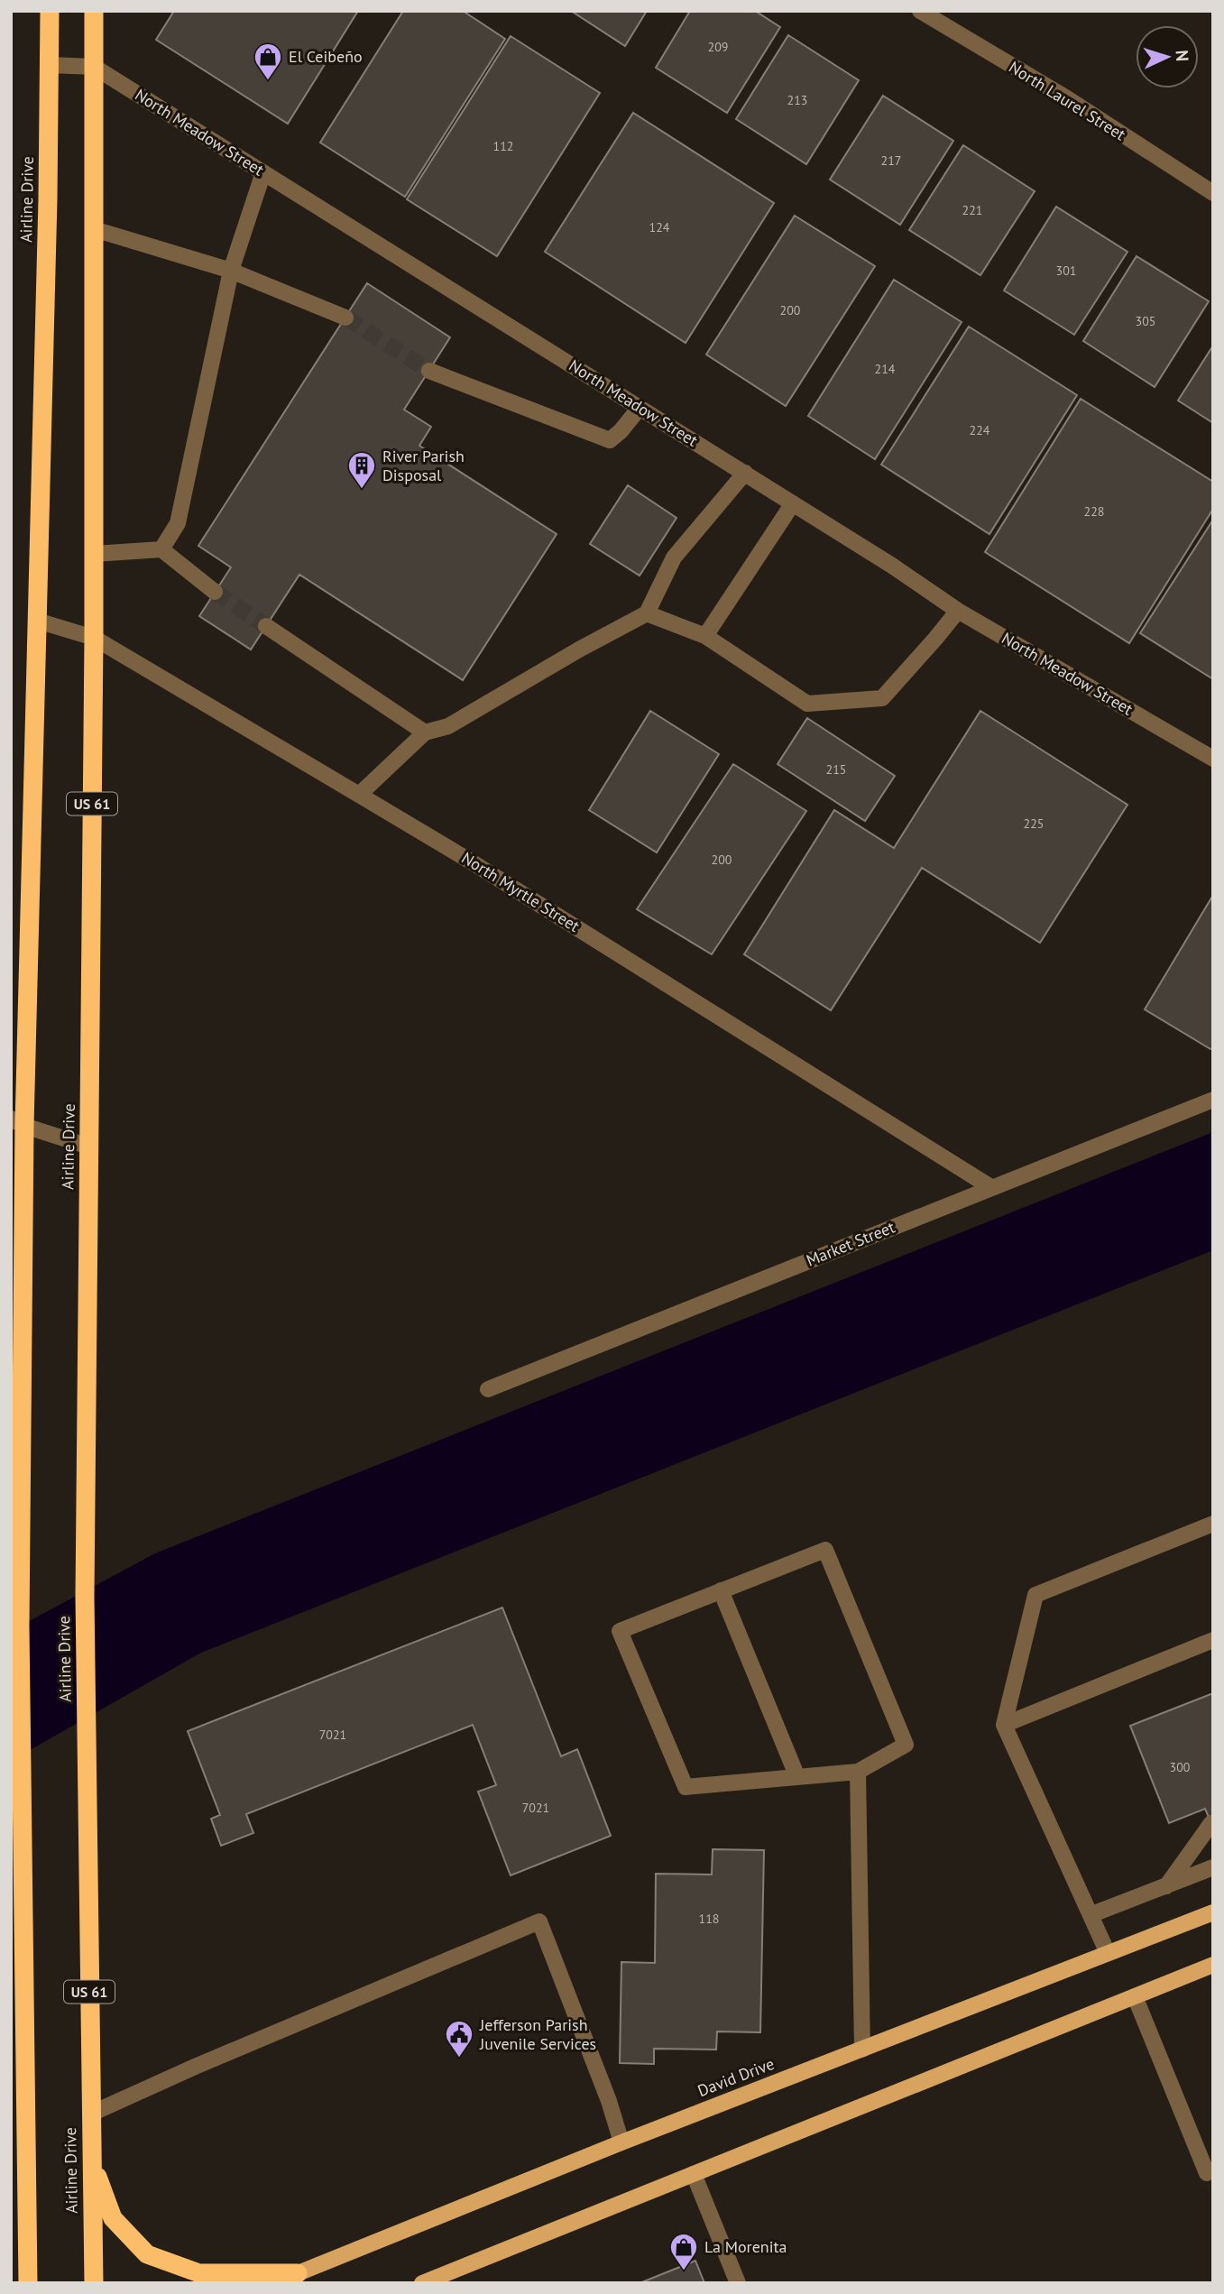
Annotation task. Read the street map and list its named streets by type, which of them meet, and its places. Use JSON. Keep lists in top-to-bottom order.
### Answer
{
  "streets": {
    "highway": ["Airline Drive", "US 61"],
    "main road": ["David Drive"],
    "street": [
      "North Laurel Street",
      "North Meadow Street",
      "North Myrtle Street",
      "Market Street"
    ]
  },
  "crossings": [
    ["North Meadow Street", "Airline Drive"],
    ["Airline Drive", "North Myrtle Street"],
    ["North Myrtle Street", "Market Street"]
  ],
  "places": {
    "shop": ["El Ceibeño", "La Morenita"],
    "building": ["River Parish Disposal"],
    "public building": ["Jefferson Parish Juvenile Services"]
  },
  "house_numbers": [
    "209",
    "213",
    "112",
    "217",
    "221",
    "124",
    "301",
    "200",
    "305",
    "214",
    "224",
    "228",
    "215",
    "225",
    "200",
    "7021",
    "300",
    "7021",
    "118"
  ],
  "north": "right"
}
